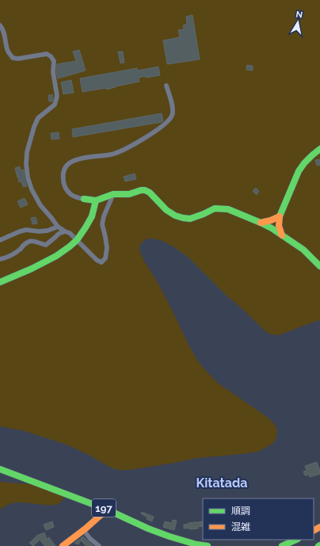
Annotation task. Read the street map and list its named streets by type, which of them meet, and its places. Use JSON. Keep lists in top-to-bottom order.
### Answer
{
  "streets": {
    "main road": ["197"]
  },
  "districts": ["Kitatada"],
  "legend": ["順調", "混雑"],
  "north": "top"
}
